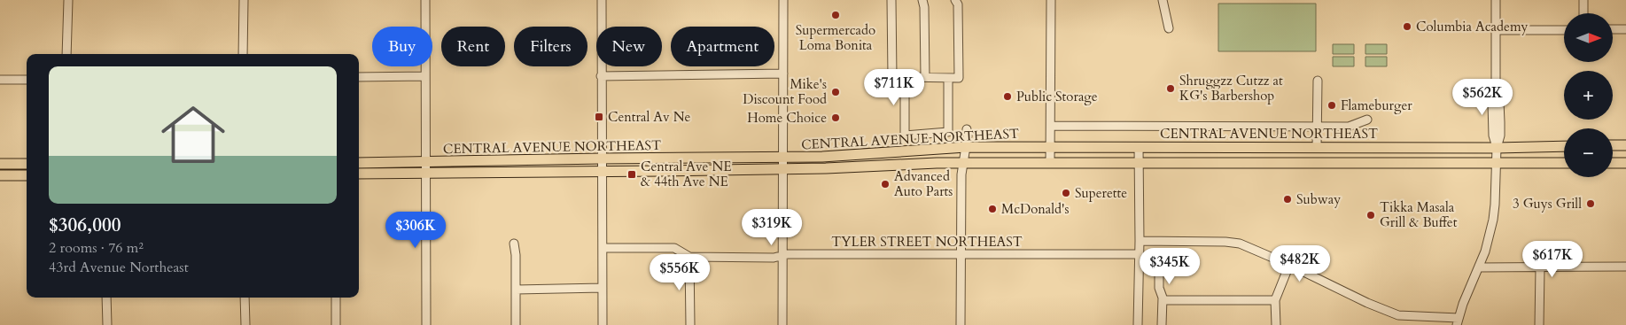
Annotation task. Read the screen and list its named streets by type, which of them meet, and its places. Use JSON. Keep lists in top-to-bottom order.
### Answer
{
  "streets": {
    "main road": ["CENTRAL AVENUE NORTHEAST"],
    "street": ["TYLER STREET NORTHEAST"]
  },
  "places": {
    "other": [
      "Supermercado Loma Bonita",
      "Columbia Academy",
      "Shruggzz Cutzz at KG's Barbershop",
      "Mike's Discount Food",
      "Public Storage",
      "Flameburger",
      "Home Choice",
      "Advanced Auto Parts",
      "Superette",
      "Subway",
      "3 Guys Grill",
      "McDonald's",
      "Tikka Masala Grill & Buffet"
    ],
    "transit": ["Central Av Ne", "Central Ave NE & 44th Ave NE"]
  },
  "north": "right",
  "page": {
    "map_buttons": ["+", "−"],
    "chip": [
      "Buy",
      "Rent",
      "Filters",
      "New",
      "Apartment"
    ],
    "list": [
      {
        "name": "$306,000",
        "note": "2 rooms · 76 m² · 43rd Avenue Northeast"
      }
    ],
    "price": [
      "$711K",
      "$562K",
      "$319K",
      "$306K",
      "$617K",
      "$482K",
      "$345K",
      "$556K"
    ]
  }
}
